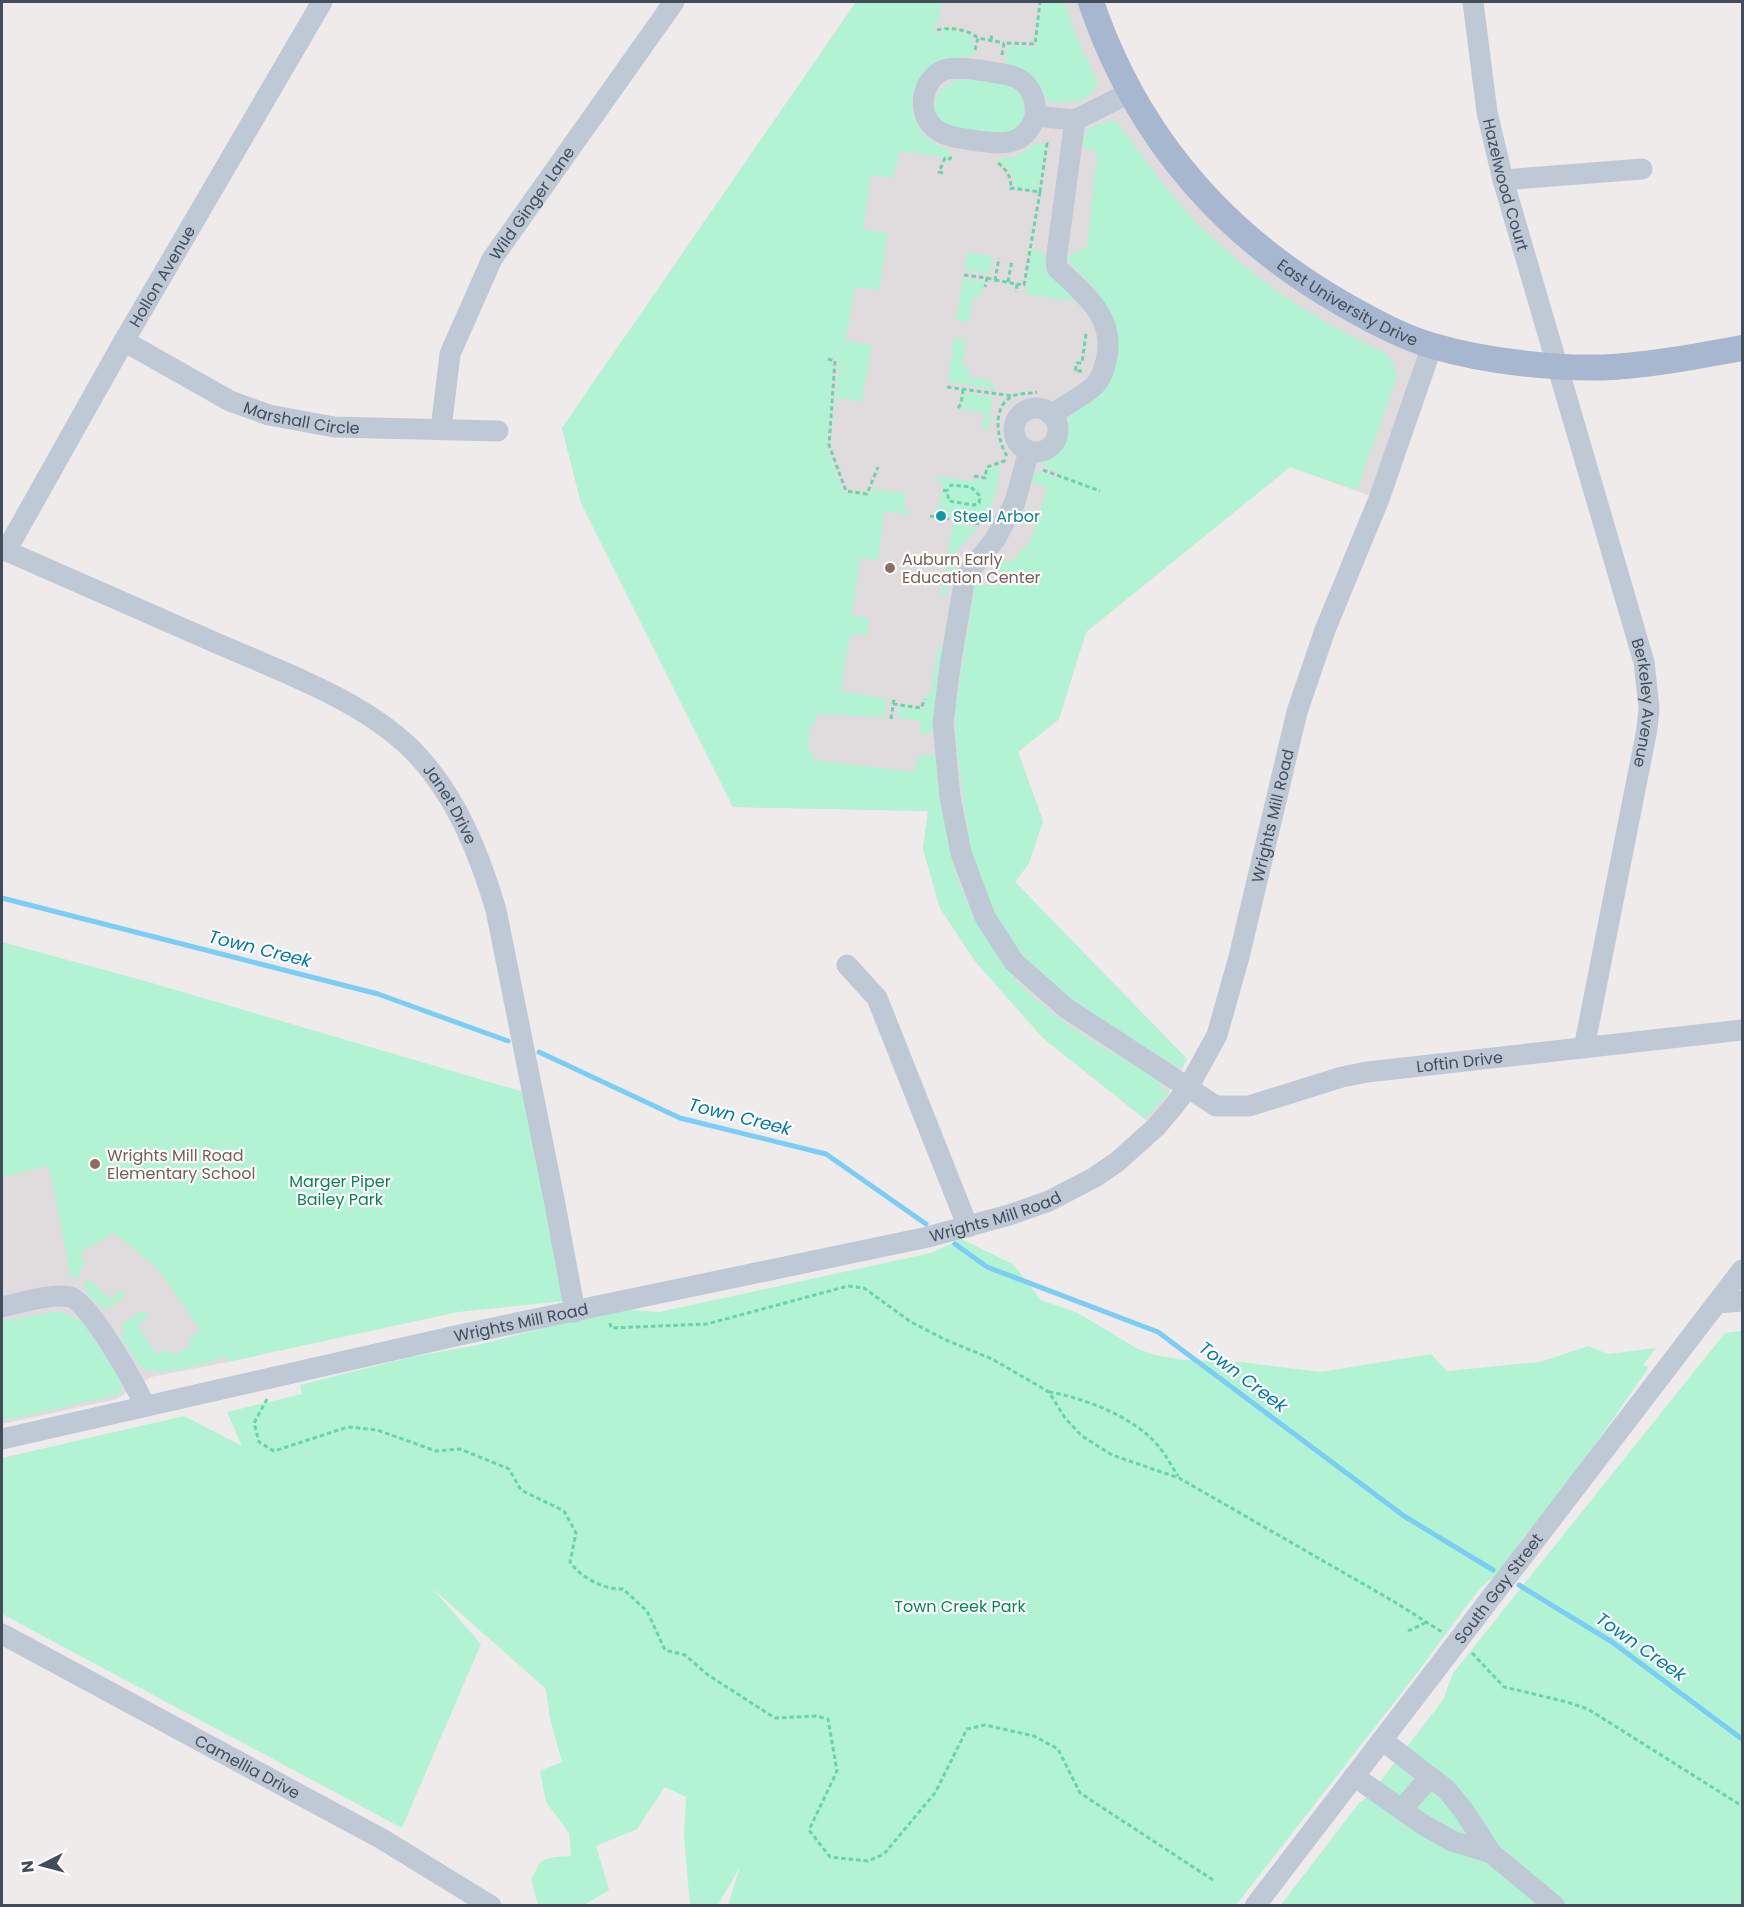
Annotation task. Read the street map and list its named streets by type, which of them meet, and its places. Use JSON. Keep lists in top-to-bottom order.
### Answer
{
  "streets": {
    "main road": ["East University Drive"],
    "street": [
      "Hazelwood Court",
      "Wild Ginger Lane",
      "Hollon Avenue",
      "Marshall Circle",
      "Berkeley Avenue",
      "Janet Drive",
      "Wrights Mill Road",
      "Loftin Drive",
      "South Gay Street",
      "Camellia Drive"
    ]
  },
  "crossings": [
    ["Hazelwood Court", "East University Drive"],
    ["Hazelwood Court", "Berkeley Avenue"],
    ["Wild Ginger Lane", "Marshall Circle"],
    ["Hollon Avenue", "Marshall Circle"],
    ["Hollon Avenue", "Janet Drive"],
    ["East University Drive", "Berkeley Avenue"],
    ["East University Drive", "Wrights Mill Road"],
    ["Berkeley Avenue", "Loftin Drive"],
    ["Janet Drive", "Wrights Mill Road"],
    ["Wrights Mill Road", "Loftin Drive"]
  ],
  "water": ["Town Creek"],
  "parks": ["Marger Piper Bailey Park", "Town Creek Park"],
  "places": ["Steel Arbor", "Auburn Early Education Center", "Wrights Mill Road Elementary School"],
  "north": "left"
}
